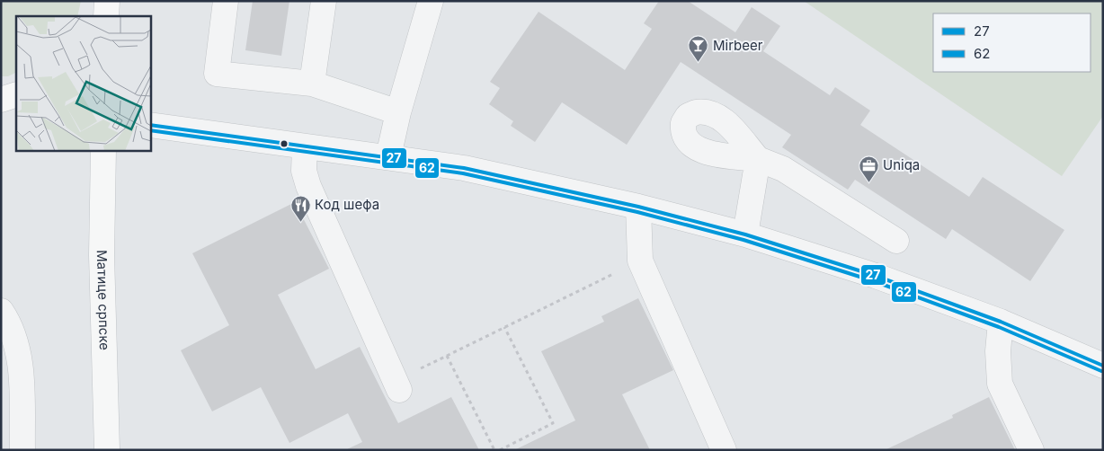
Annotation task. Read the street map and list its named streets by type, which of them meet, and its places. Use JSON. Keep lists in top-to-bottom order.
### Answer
{
  "streets": {
    "main road": ["Матице српске"]
  },
  "places": {
    "bar": ["Mirbeer"],
    "office": ["Uniqa"],
    "restaurant": ["Код шефа"]
  },
  "lines": ["transit line 27", "transit line 62"],
  "legend": ["27", "62"]
}
